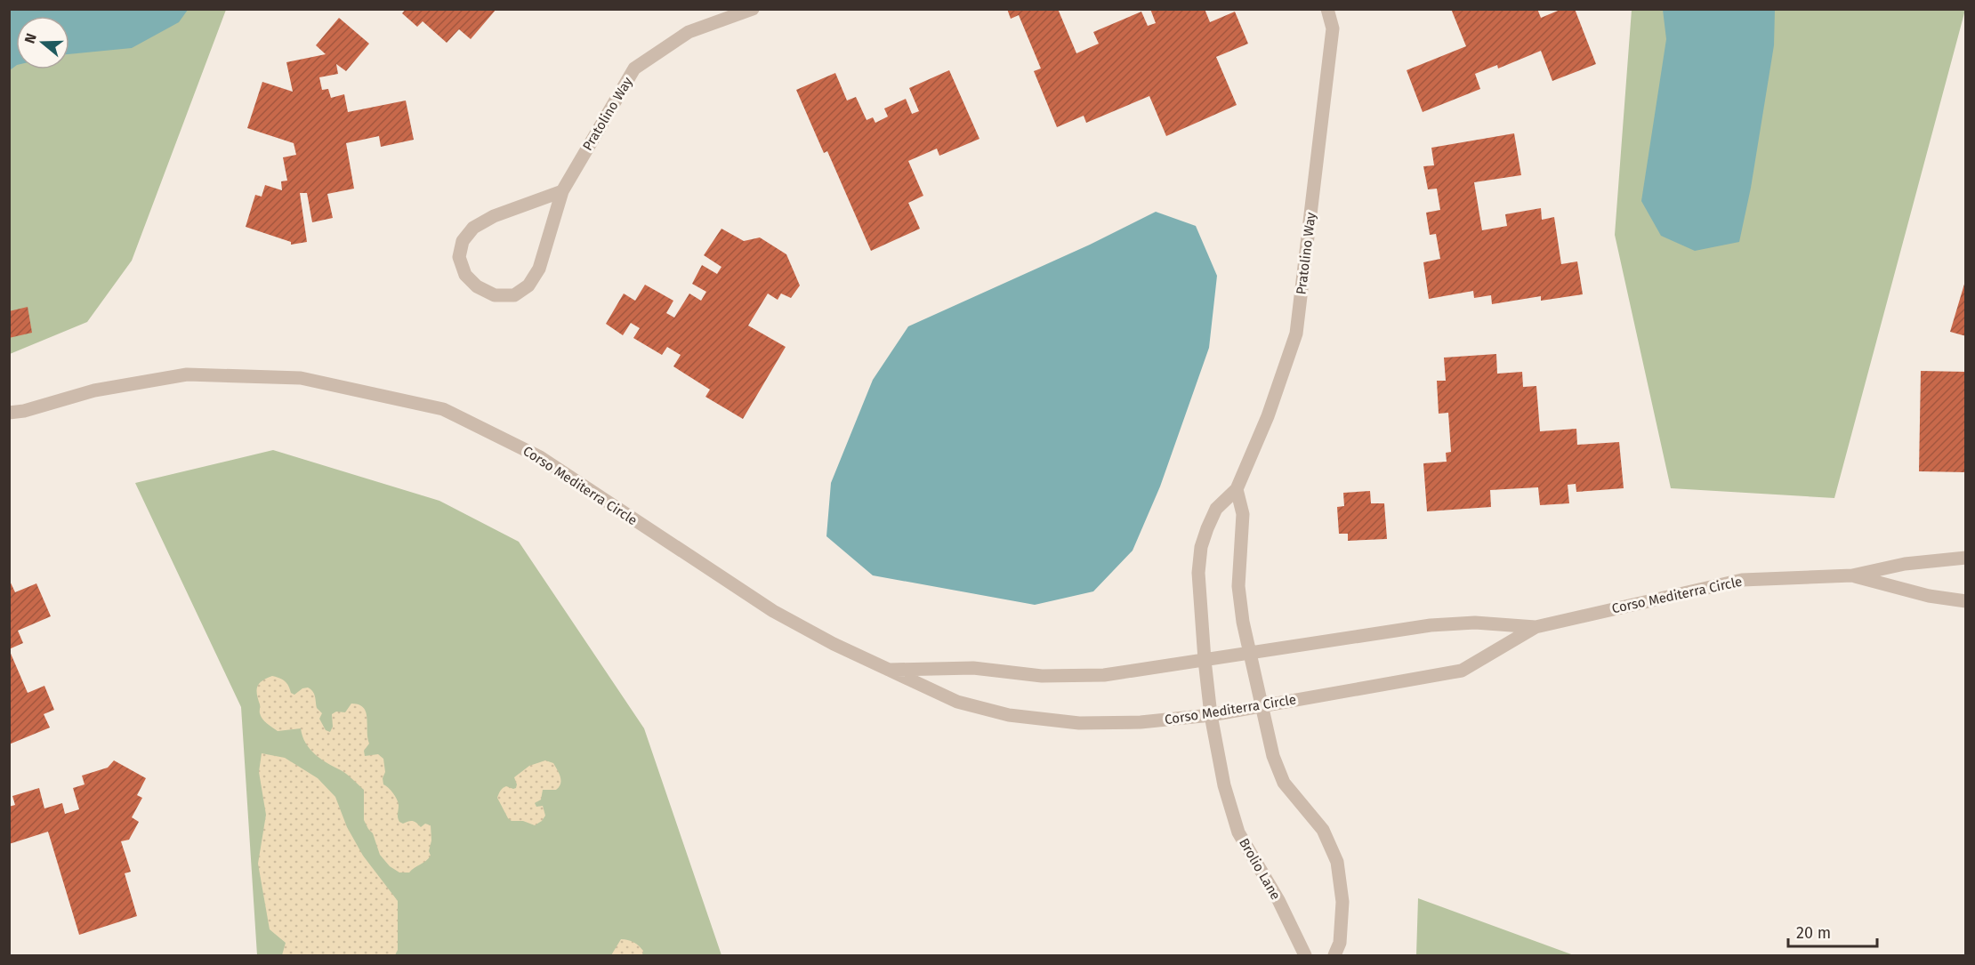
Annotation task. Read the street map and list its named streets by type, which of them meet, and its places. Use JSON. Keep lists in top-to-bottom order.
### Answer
{
  "streets": {
    "street": ["Pratolino Way", "Corso Mediterra Circle", "Brolio Lane"]
  },
  "crossings": [
    ["Pratolino Way", "Corso Mediterra Circle"],
    ["Pratolino Way", "Brolio Lane"],
    ["Corso Mediterra Circle", "Brolio Lane"]
  ],
  "scale_bar": "20 m",
  "north": "left"
}
